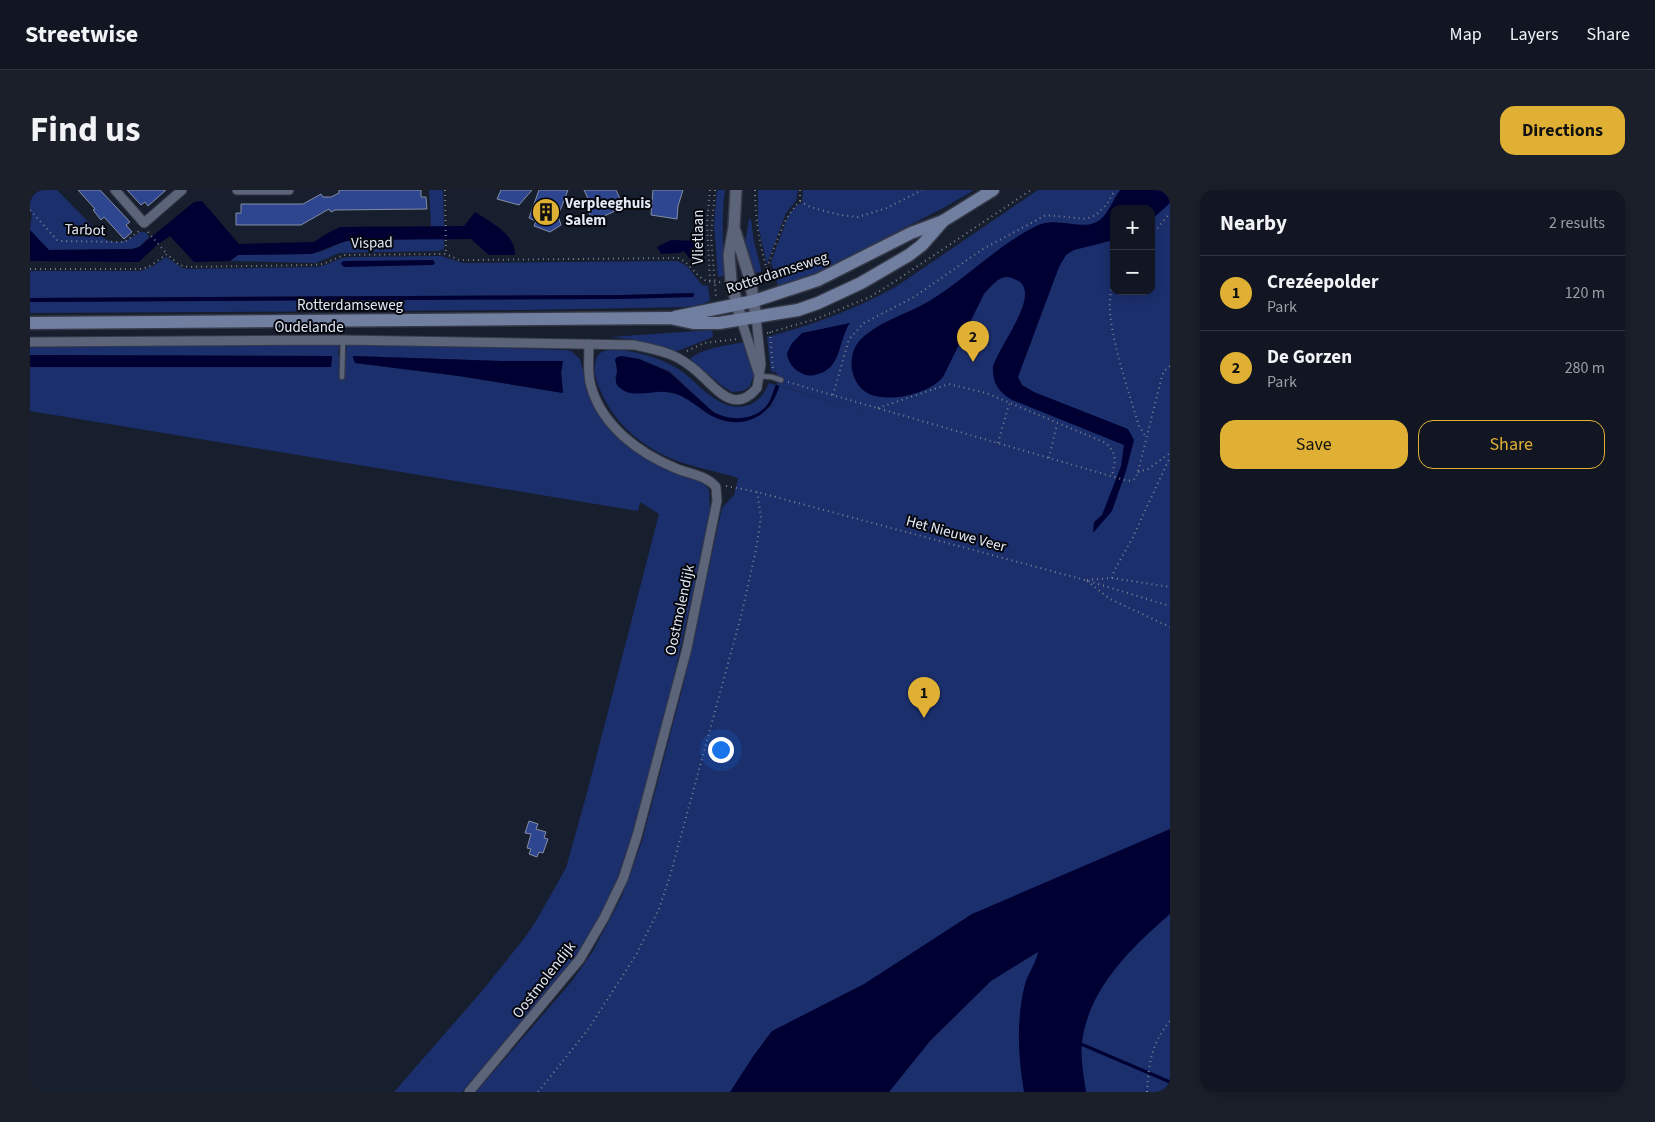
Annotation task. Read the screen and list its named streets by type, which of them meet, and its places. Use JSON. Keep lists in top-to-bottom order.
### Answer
{
  "streets": {
    "main road": ["Rotterdamseweg"],
    "street": ["Vlietlaan", "Oudelande", "Oostmolendijk"],
    "path": ["Tarbot", "Vispad", "Het Nieuwe Veer"]
  },
  "crossings": [
    ["Vlietlaan", "Vispad"],
    ["Vlietlaan", "Rotterdamseweg"],
    ["Oudelande", "Oostmolendijk"]
  ],
  "places": {
    "building": ["Verpleeghuis Salem"]
  },
  "page": {
    "header": "Streetwise",
    "nav": ["Map", "Layers", "Share"],
    "title": "Find us",
    "buttons": [
      "Directions",
      ["Save", "Share"]
    ],
    "heading": ["Nearby", "2 results"],
    "map_buttons": ["+", "−"],
    "list": [
      {
        "mark": "1",
        "name": "Crezéepolder",
        "note": "Park",
        "value": "120 m"
      },
      {
        "mark": "2",
        "name": "De Gorzen",
        "note": "Park",
        "value": "280 m"
      }
    ],
    "pins": ["2", "1"]
  }
}
